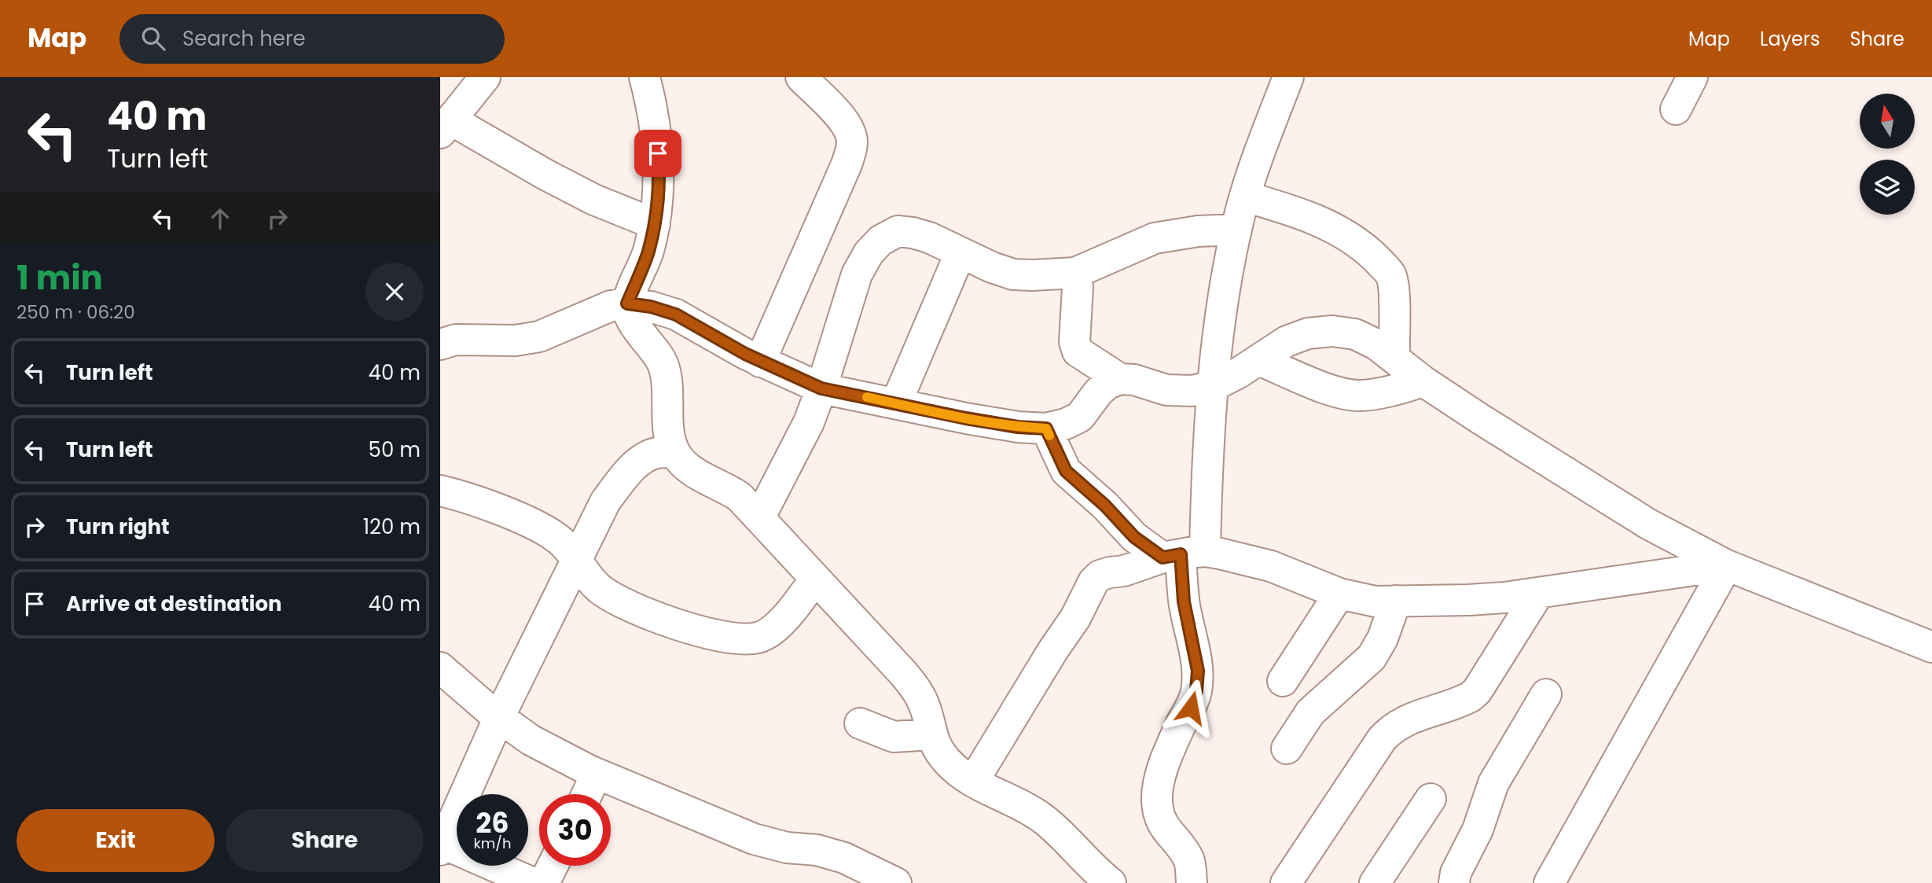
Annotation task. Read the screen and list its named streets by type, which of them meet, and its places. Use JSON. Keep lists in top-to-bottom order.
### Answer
{
  "north": "top",
  "page": {
    "header": "Map",
    "search": "Search here",
    "nav": ["Map", "Layers", "Share"],
    "turn": ["40 m", "Turn left"],
    "heading": ["1 min", "250 m · 06:20"],
    "list": [
      {
        "name": "Turn left",
        "value": "40 m"
      },
      {
        "name": "Turn left",
        "value": "50 m"
      },
      {
        "name": "Turn right",
        "value": "120 m"
      },
      {
        "name": "Arrive at destination",
        "value": "40 m"
      }
    ],
    "speed": "26 km/h",
    "limit": "30",
    "buttons": ["Exit", "Share"]
  }
}
